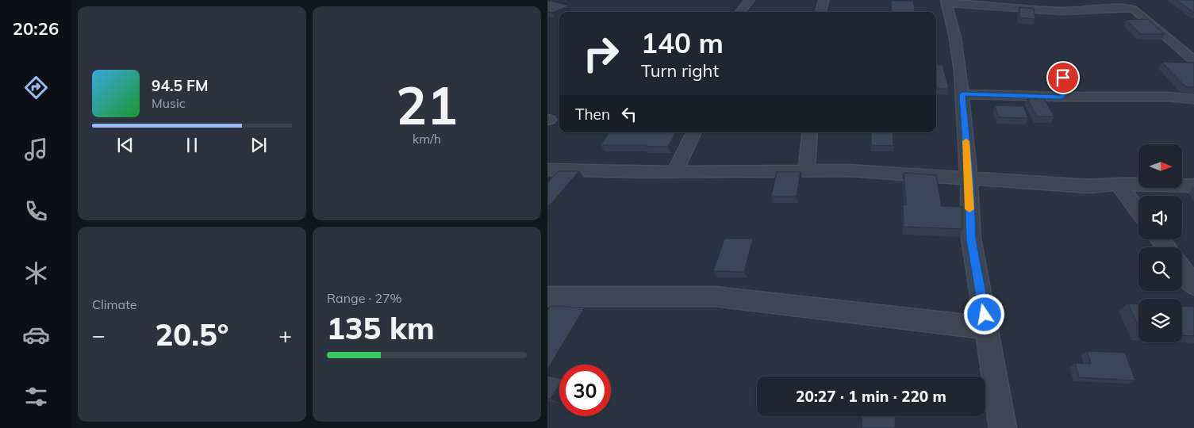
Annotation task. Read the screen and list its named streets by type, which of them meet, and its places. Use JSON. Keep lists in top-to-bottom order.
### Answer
{
  "north": "right",
  "page": {
    "tabs": "20:26",
    "tile": [
      ["21", "km/h"],
      "Climate",
      ["Range · 27%", "135 km"]
    ],
    "turn": ["140 m", "Turn right"],
    "song": ["94.5 FM", "Music"],
    "then": "Then",
    "heat": ["−", "20.5°", "+"],
    "limit": "30",
    "trip": "20:27 · 1 min · 220 m"
  }
}
